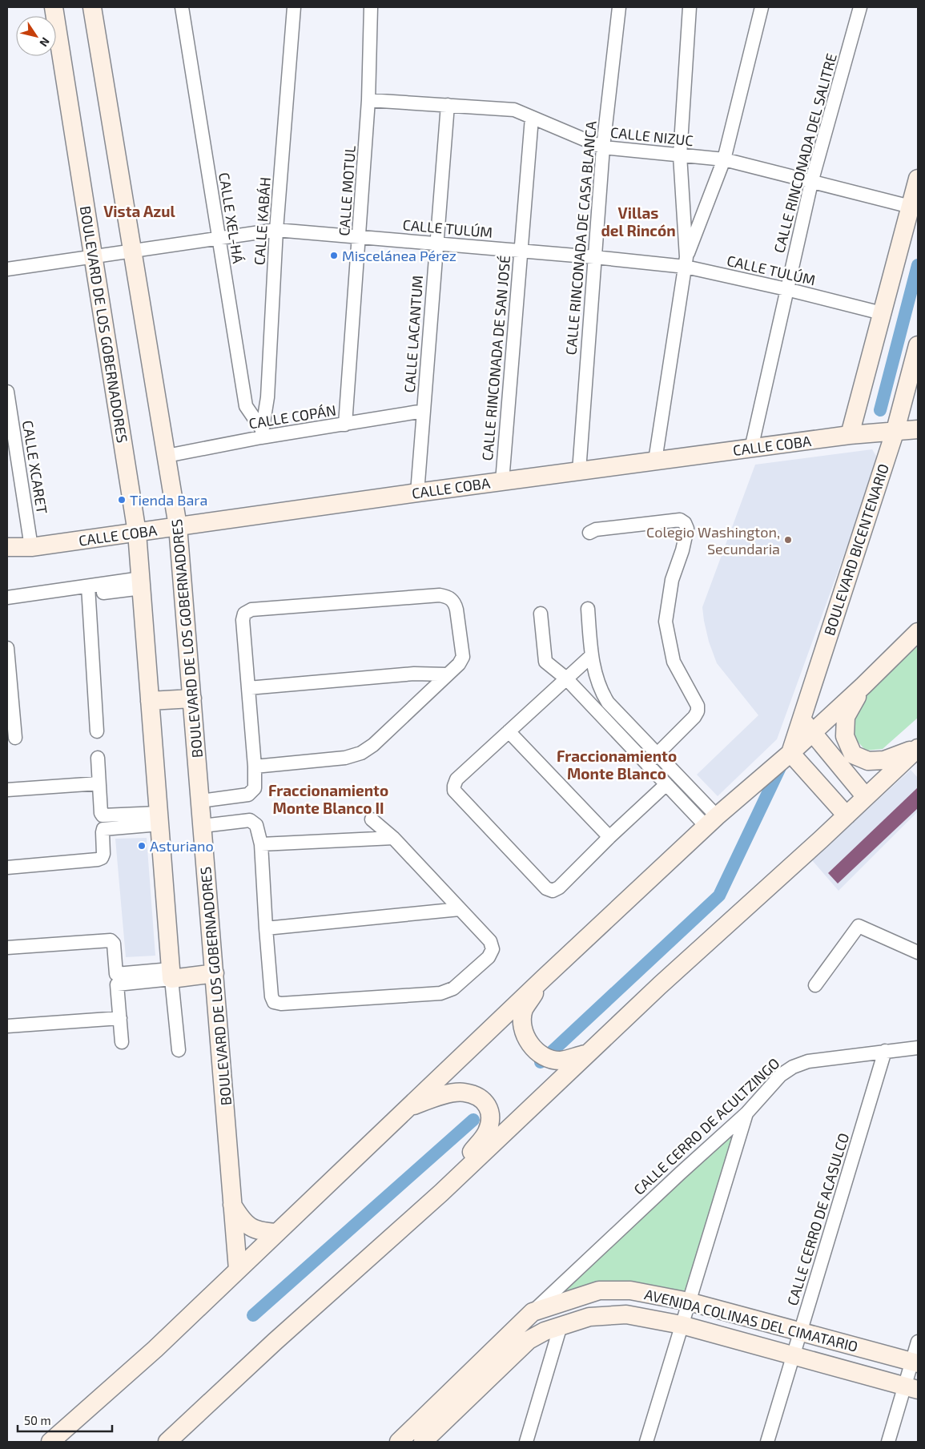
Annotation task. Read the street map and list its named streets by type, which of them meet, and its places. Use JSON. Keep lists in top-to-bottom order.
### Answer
{
  "streets": {
    "main road": [
      "BOULEVARD DE LOS GOBERNADORES",
      "CALLE COBA",
      "BOULEVARD BICENTENARIO",
      "AVENIDA COLINAS DEL CIMATARIO"
    ],
    "street": [
      "CALLE NIZUC",
      "CALLE RINCONADA DEL SALITRE",
      "CALLE MOTUL",
      "CALLE XEL-HÁ",
      "CALLE KABÁH",
      "CALLE TULÚM",
      "CALLE RINCONADA DE CASA BLANCA",
      "CALLE LACANTUM",
      "CALLE RINCONADA DE SAN JOSÉ",
      "CALLE COPÁN",
      "CALLE XCARET",
      "CALLE CERRO DE ACULTZINGO",
      "CALLE CERRO DE ACASULCO"
    ]
  },
  "crossings": [
    ["CALLE NIZUC", "CALLE RINCONADA DEL SALITRE"],
    ["CALLE NIZUC", "CALLE MOTUL"],
    ["CALLE NIZUC", "CALLE RINCONADA DE CASA BLANCA"],
    ["CALLE NIZUC", "CALLE LACANTUM"],
    ["CALLE NIZUC", "CALLE RINCONADA DE SAN JOSÉ"],
    ["CALLE RINCONADA DEL SALITRE", "CALLE TULÚM"],
    ["CALLE RINCONADA DEL SALITRE", "CALLE COBA"],
    ["CALLE MOTUL", "CALLE TULÚM"],
    ["CALLE MOTUL", "CALLE COPÁN"],
    ["CALLE XEL-HÁ", "CALLE KABÁH"],
    ["CALLE XEL-HÁ", "CALLE TULÚM"],
    ["CALLE XEL-HÁ", "CALLE COPÁN"],
    ["CALLE KABÁH", "CALLE TULÚM"],
    ["CALLE KABÁH", "CALLE COPÁN"],
    ["CALLE TULÚM", "CALLE RINCONADA DE CASA BLANCA"],
    ["CALLE TULÚM", "BOULEVARD DE LOS GOBERNADORES"],
    ["CALLE TULÚM", "CALLE LACANTUM"],
    ["CALLE TULÚM", "CALLE RINCONADA DE SAN JOSÉ"],
    ["CALLE RINCONADA DE CASA BLANCA", "CALLE COBA"],
    ["BOULEVARD DE LOS GOBERNADORES", "CALLE COPÁN"],
    ["BOULEVARD DE LOS GOBERNADORES", "CALLE COBA"],
    ["CALLE LACANTUM", "CALLE COPÁN"],
    ["CALLE LACANTUM", "CALLE COBA"],
    ["CALLE RINCONADA DE SAN JOSÉ", "CALLE COBA"],
    ["CALLE COBA", "CALLE XCARET"],
    ["CALLE COBA", "BOULEVARD BICENTENARIO"],
    ["CALLE CERRO DE ACULTZINGO", "CALLE CERRO DE ACASULCO"],
    ["CALLE CERRO DE ACULTZINGO", "AVENIDA COLINAS DEL CIMATARIO"],
    ["CALLE CERRO DE ACASULCO", "AVENIDA COLINAS DEL CIMATARIO"]
  ],
  "districts": [
    "Vista Azul",
    "Villas del Rincón",
    "Fraccionamiento Monte Blanco",
    "Fraccionamiento Monte Blanco II"
  ],
  "places": [
    "Miscelánea Pérez",
    "Tienda Bara",
    "Colegio Washington, Secundaria",
    "Asturiano"
  ],
  "scale_bar": "50 m",
  "north": "bottom right"
}
